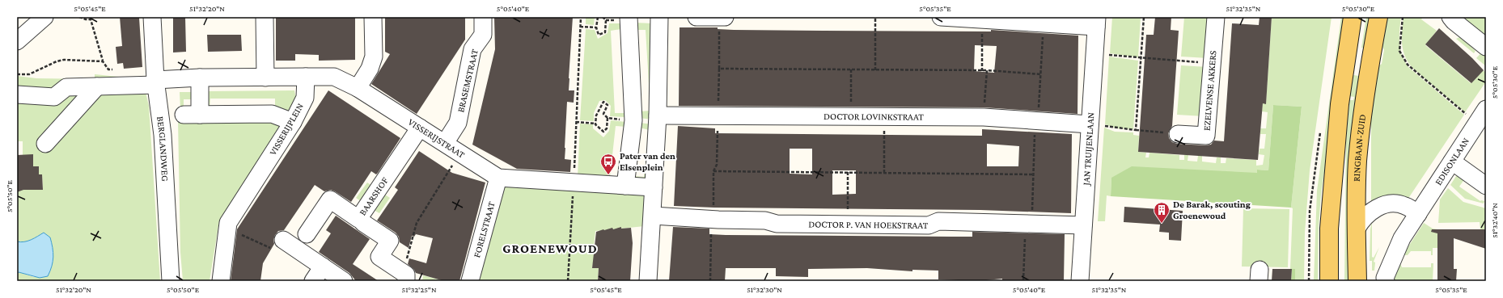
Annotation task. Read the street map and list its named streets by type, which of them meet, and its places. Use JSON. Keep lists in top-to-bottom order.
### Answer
{
  "streets": {
    "main road": ["RINGBAAN-ZUID"],
    "street": [
      "BRASEMSTRAAT",
      "EZELVENSE AKKERS",
      "DOCTOR LOVINKSTRAAT",
      "VISSERIJPLEIN",
      "VISSERIJSTRAAT",
      "BERGLANDWEG",
      "JAN TRUIJENLAAN",
      "EDISONLAAN",
      "BAARSHOF",
      "DOCTOR P. VAN HOEKSTRAAT",
      "FORELSTRAAT"
    ]
  },
  "crossings": [
    ["BRASEMSTRAAT", "VISSERIJSTRAAT"],
    ["DOCTOR LOVINKSTRAAT", "JAN TRUIJENLAAN"],
    ["VISSERIJPLEIN", "VISSERIJSTRAAT"],
    ["VISSERIJSTRAAT", "BAARSHOF"],
    ["VISSERIJSTRAAT", "FORELSTRAAT"],
    ["JAN TRUIJENLAAN", "DOCTOR P. VAN HOEKSTRAAT"]
  ],
  "districts": ["GROENEWOUD"],
  "places": {
    "bus stop": ["Pater van den Elsenplein"],
    "building": ["De Barak, scouting Groenewoud"]
  },
  "coordinates": [
    "5°05'45\"E",
    "51°32'20\"N",
    "5°05'40\"E",
    "5°05'35\"E",
    "51°32'35\"N",
    "5°05'30\"E",
    "5°05'50\"E",
    "51°32'40\"N",
    "51°32'25\"N",
    "51°32'30\"N"
  ]
}
